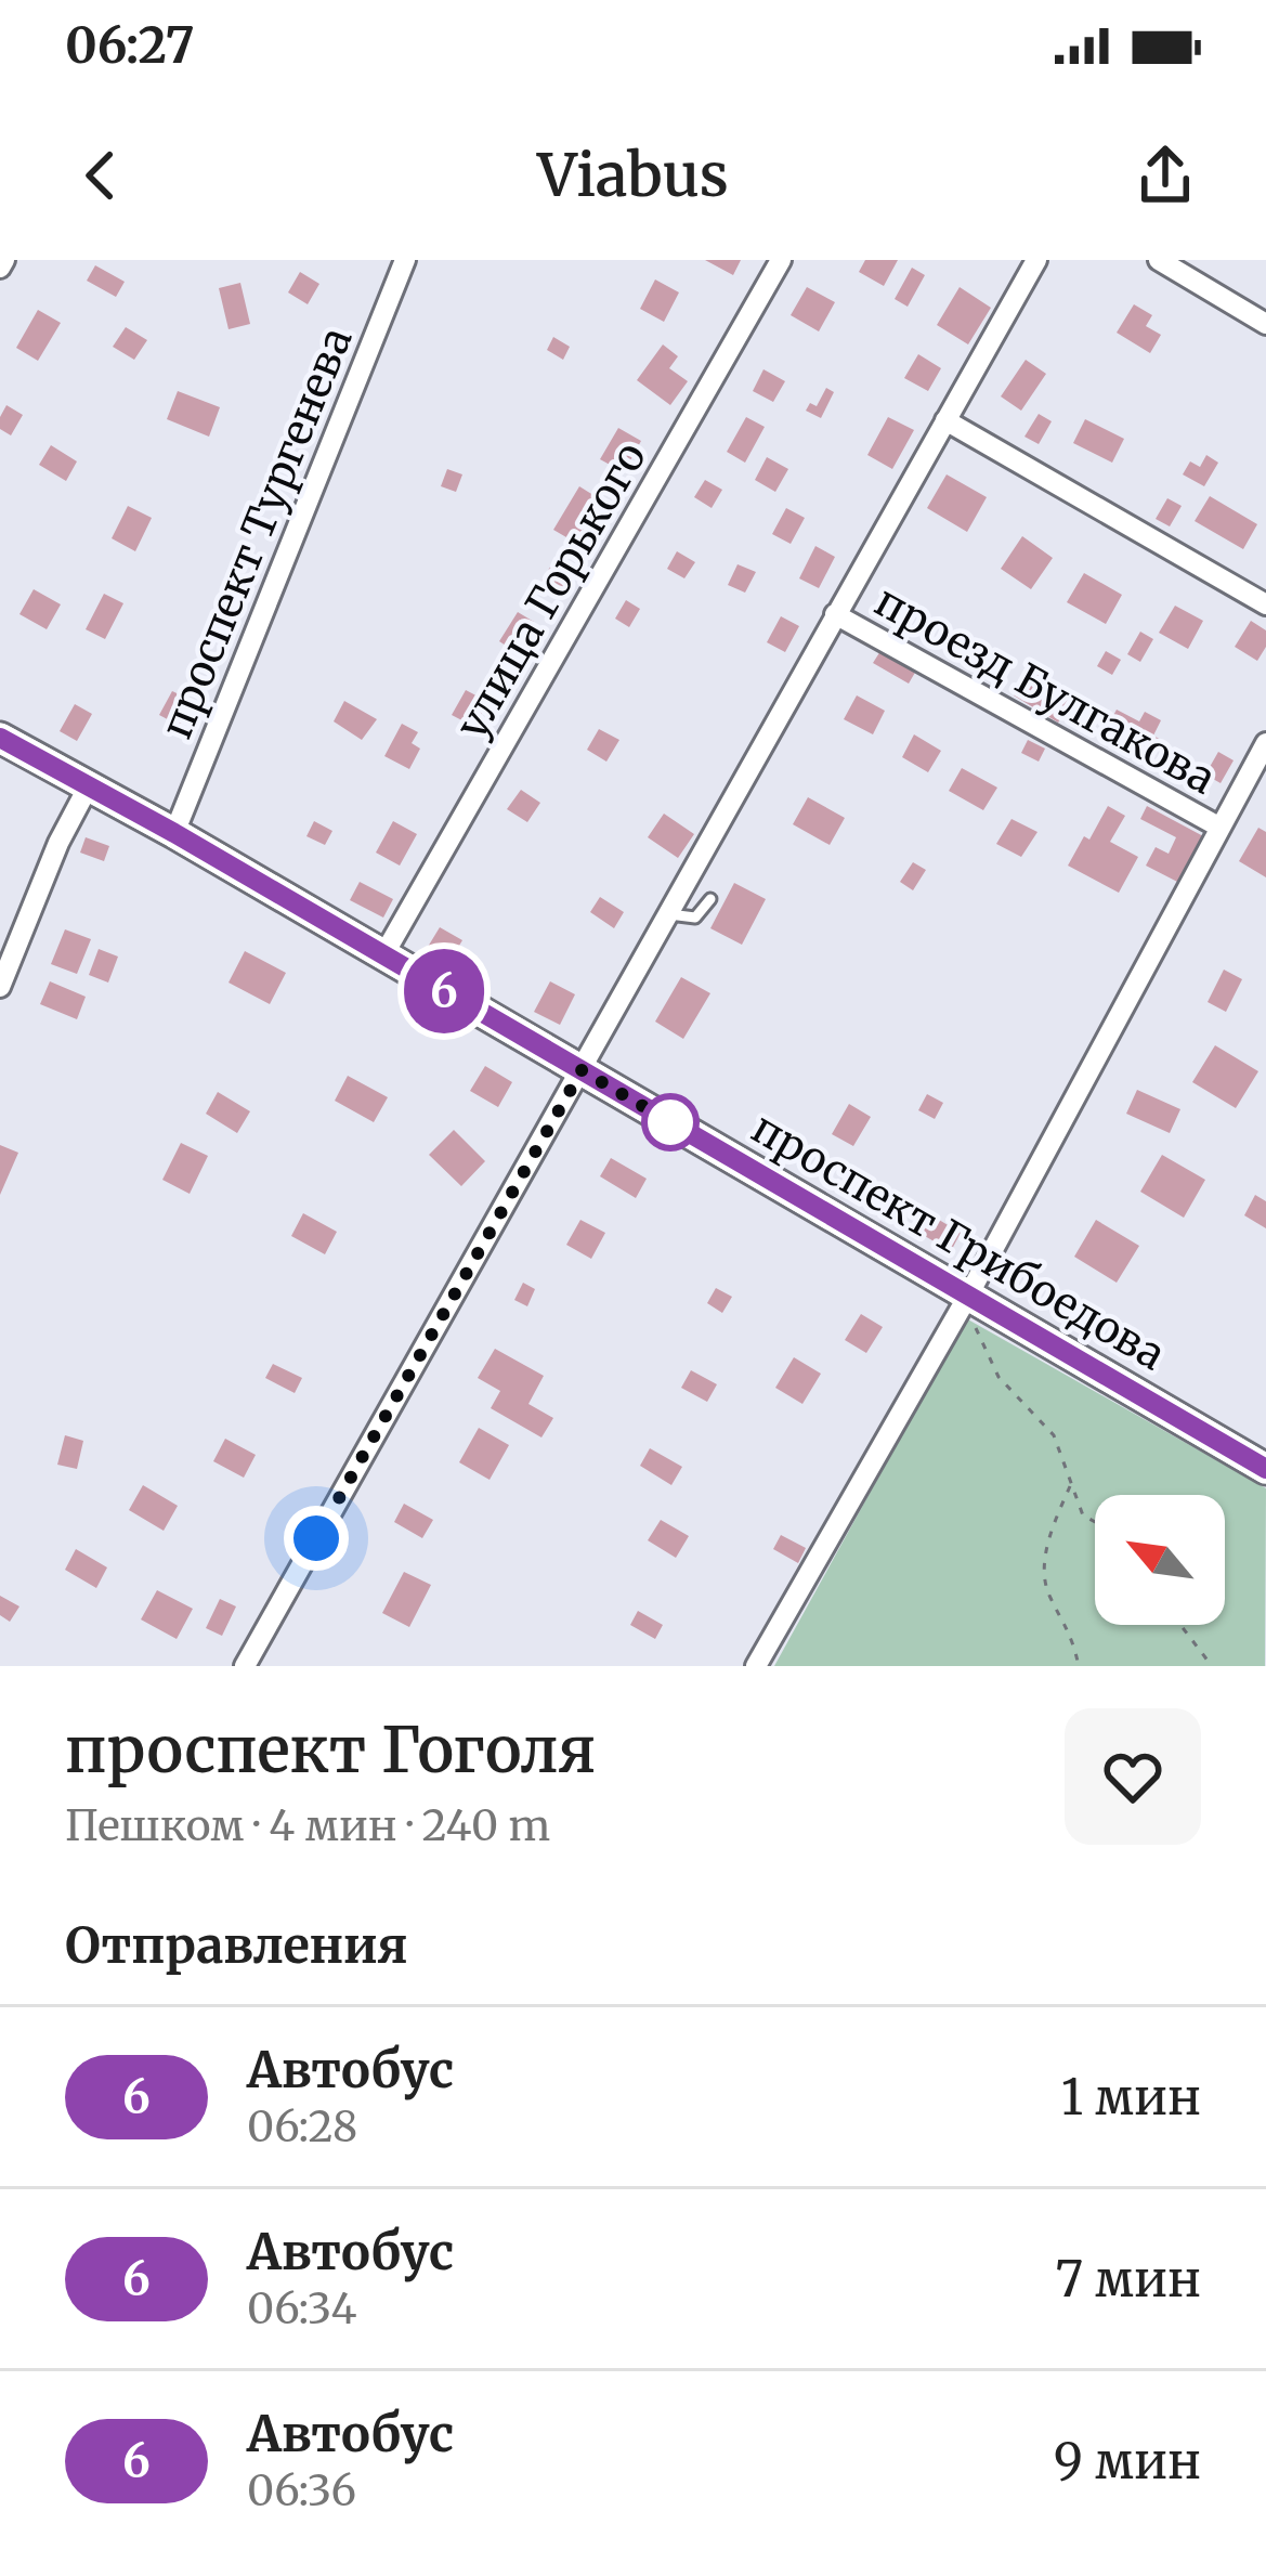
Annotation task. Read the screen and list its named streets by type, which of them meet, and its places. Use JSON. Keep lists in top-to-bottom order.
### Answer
{
  "streets": {
    "street": [
      "проспект Тургенева",
      "улица Горького",
      "проезд Булгакова",
      "проспект Грибоедова"
    ]
  },
  "crossings": [
    ["проспект Тургенева", "проспект Грибоедова"],
    ["улица Горького", "проспект Грибоедова"]
  ],
  "lines": ["bus line 6"],
  "north": "top left",
  "page": {
    "status": "06:27",
    "header": "Viabus",
    "on_map": "6",
    "heading": [
      ["проспект Гоголя", "Пешком · 4 мин · 240 m"],
      "Отправления"
    ],
    "list": [
      {
        "mark": "6",
        "name": "Автобус",
        "note": "06:28",
        "value": "1 мин"
      },
      {
        "mark": "6",
        "name": "Автобус",
        "note": "06:34",
        "value": "7 мин"
      },
      {
        "mark": "6",
        "name": "Автобус",
        "note": "06:36",
        "value": "9 мин"
      }
    ]
  }
}
